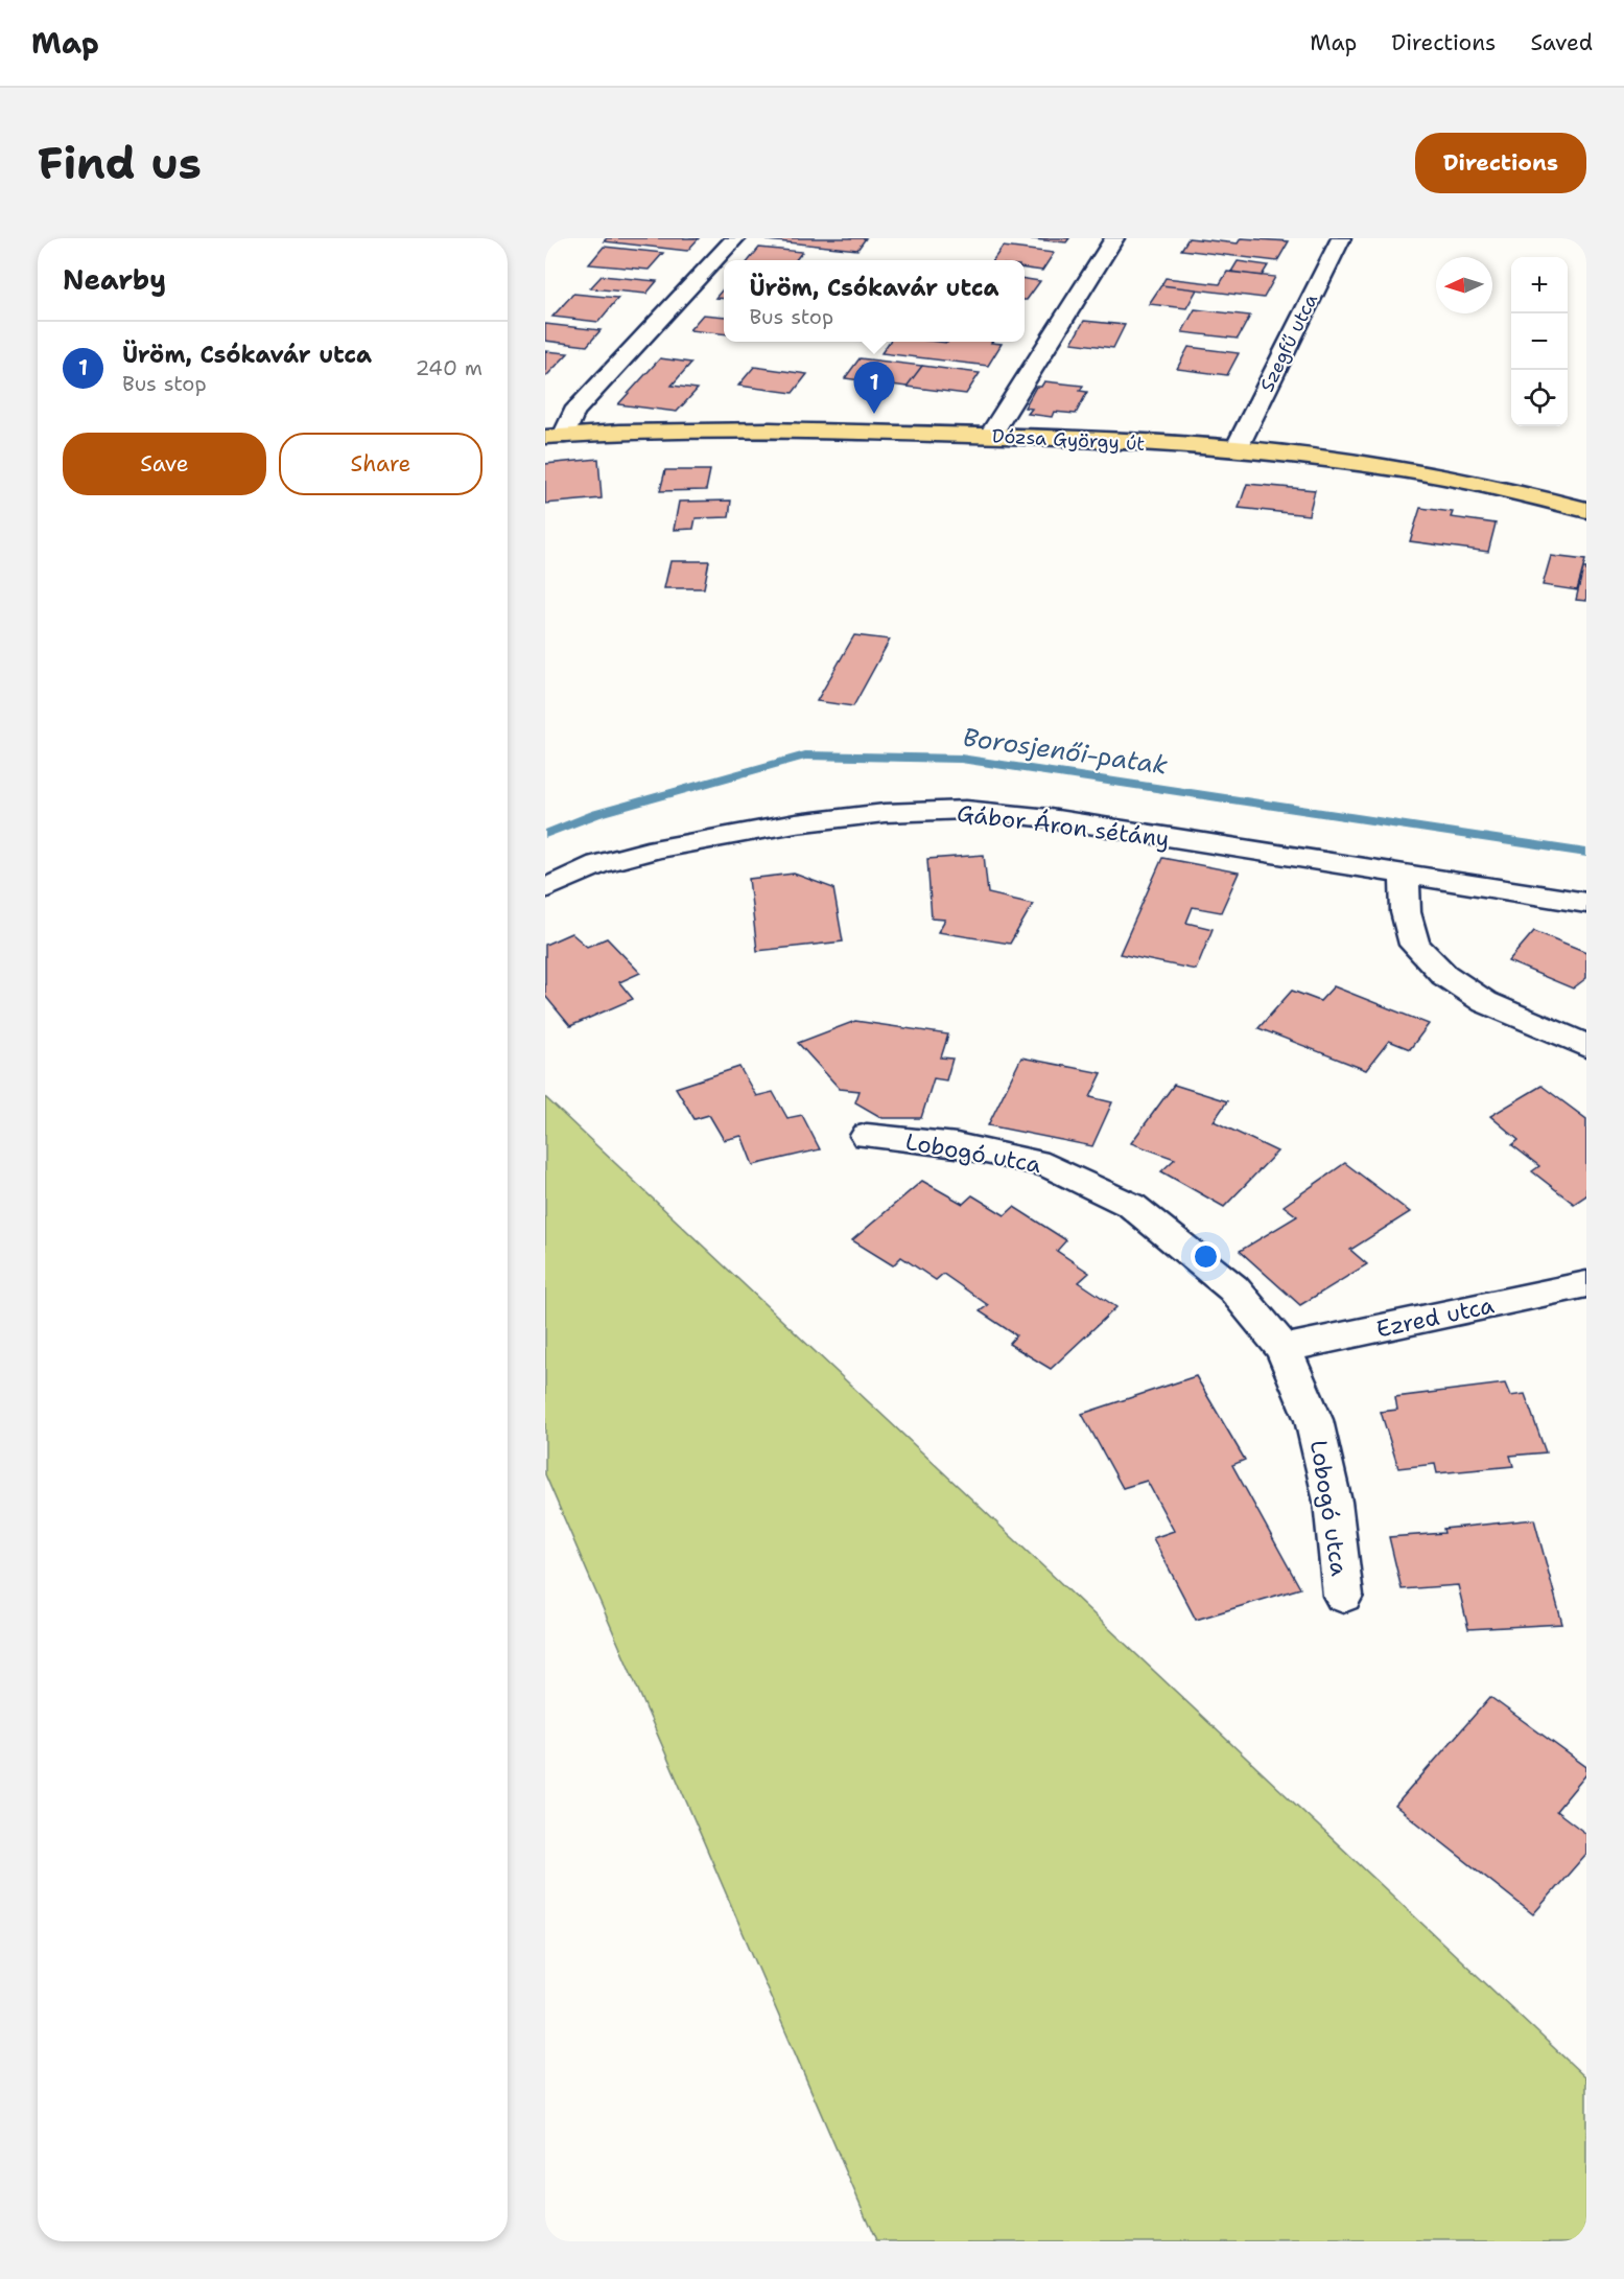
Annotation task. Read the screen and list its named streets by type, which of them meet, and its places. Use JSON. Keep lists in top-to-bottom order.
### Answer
{
  "streets": {
    "main road": ["Dózsa György út"],
    "street": [
      "Szegfű utca",
      "Gábor Áron sétány",
      "Lobogó utca",
      "Ezred utca"
    ]
  },
  "crossings": [
    ["Szegfű utca", "Dózsa György út"],
    ["Lobogó utca", "Ezred utca"]
  ],
  "water": ["Borosjenői-patak"],
  "north": "left",
  "page": {
    "header": "Map",
    "nav": ["Map", "Directions", "Saved"],
    "buttons": [
      "Directions",
      ["Save", "Share"]
    ],
    "title": "Find us",
    "heading": "Nearby",
    "map_buttons": ["+", "−"],
    "popup": ["Üröm, Csókavár utca", "Bus stop"],
    "list": [
      {
        "mark": "1",
        "name": "Üröm, Csókavár utca",
        "note": "Bus stop",
        "value": "240 m"
      }
    ],
    "pins": "1"
  }
}
